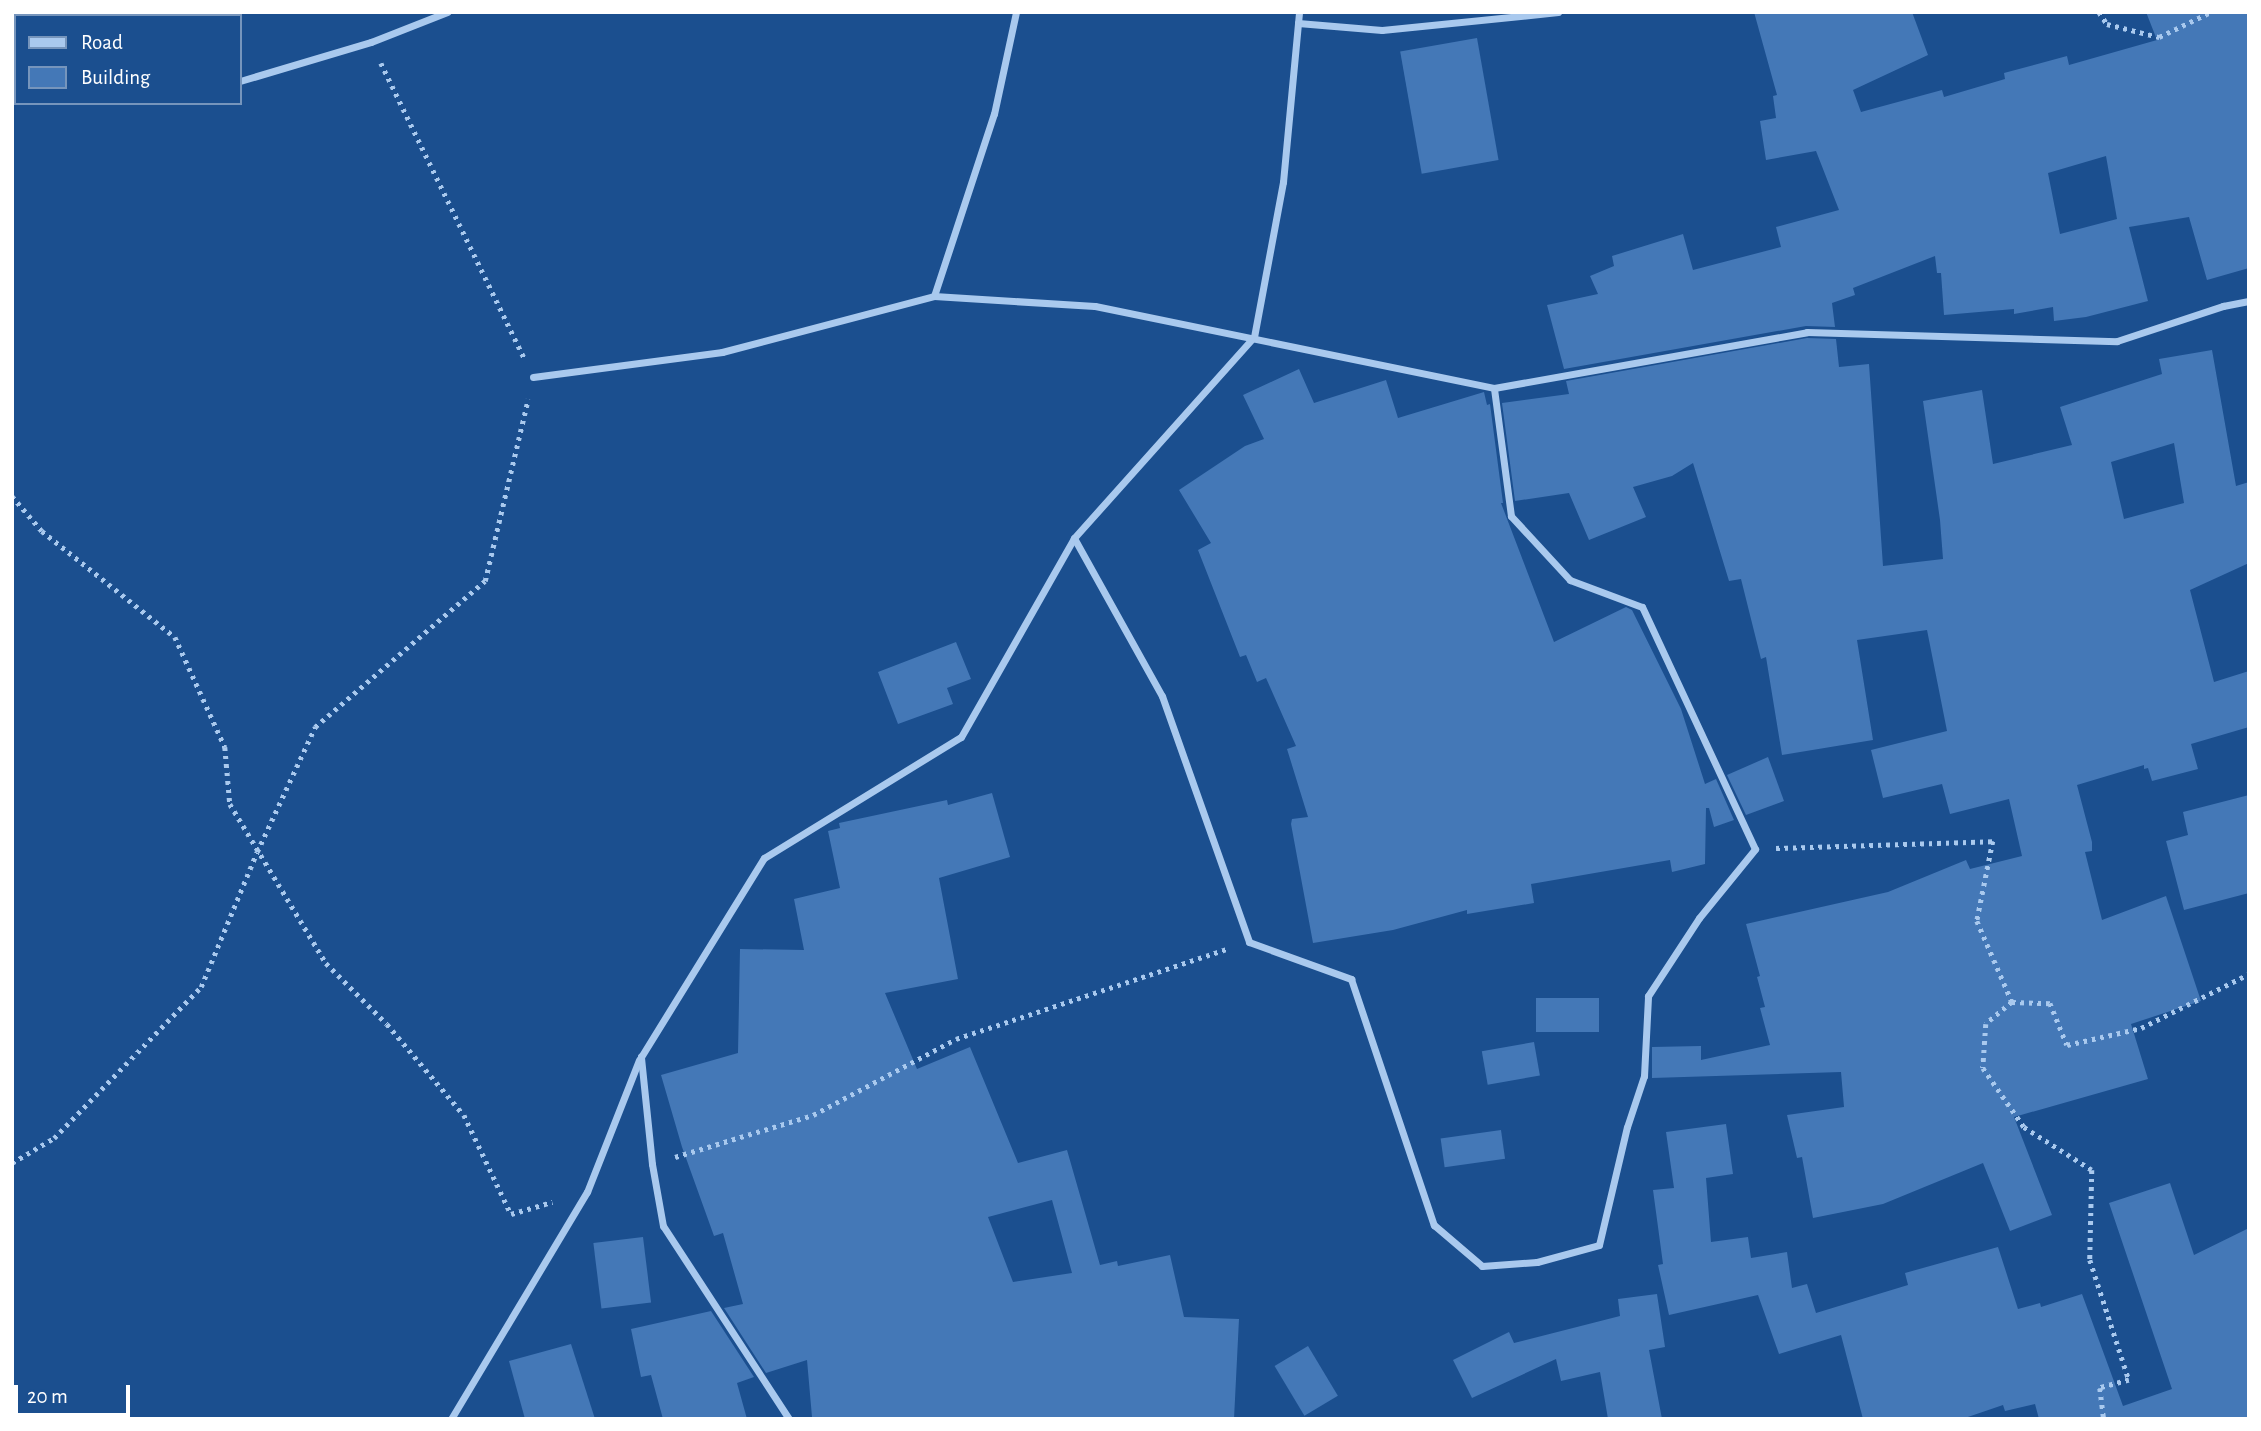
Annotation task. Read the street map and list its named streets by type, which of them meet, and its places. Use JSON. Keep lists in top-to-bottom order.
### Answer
{
  "legend": ["Road", "Building"],
  "scale_bar": "20 m"
}
